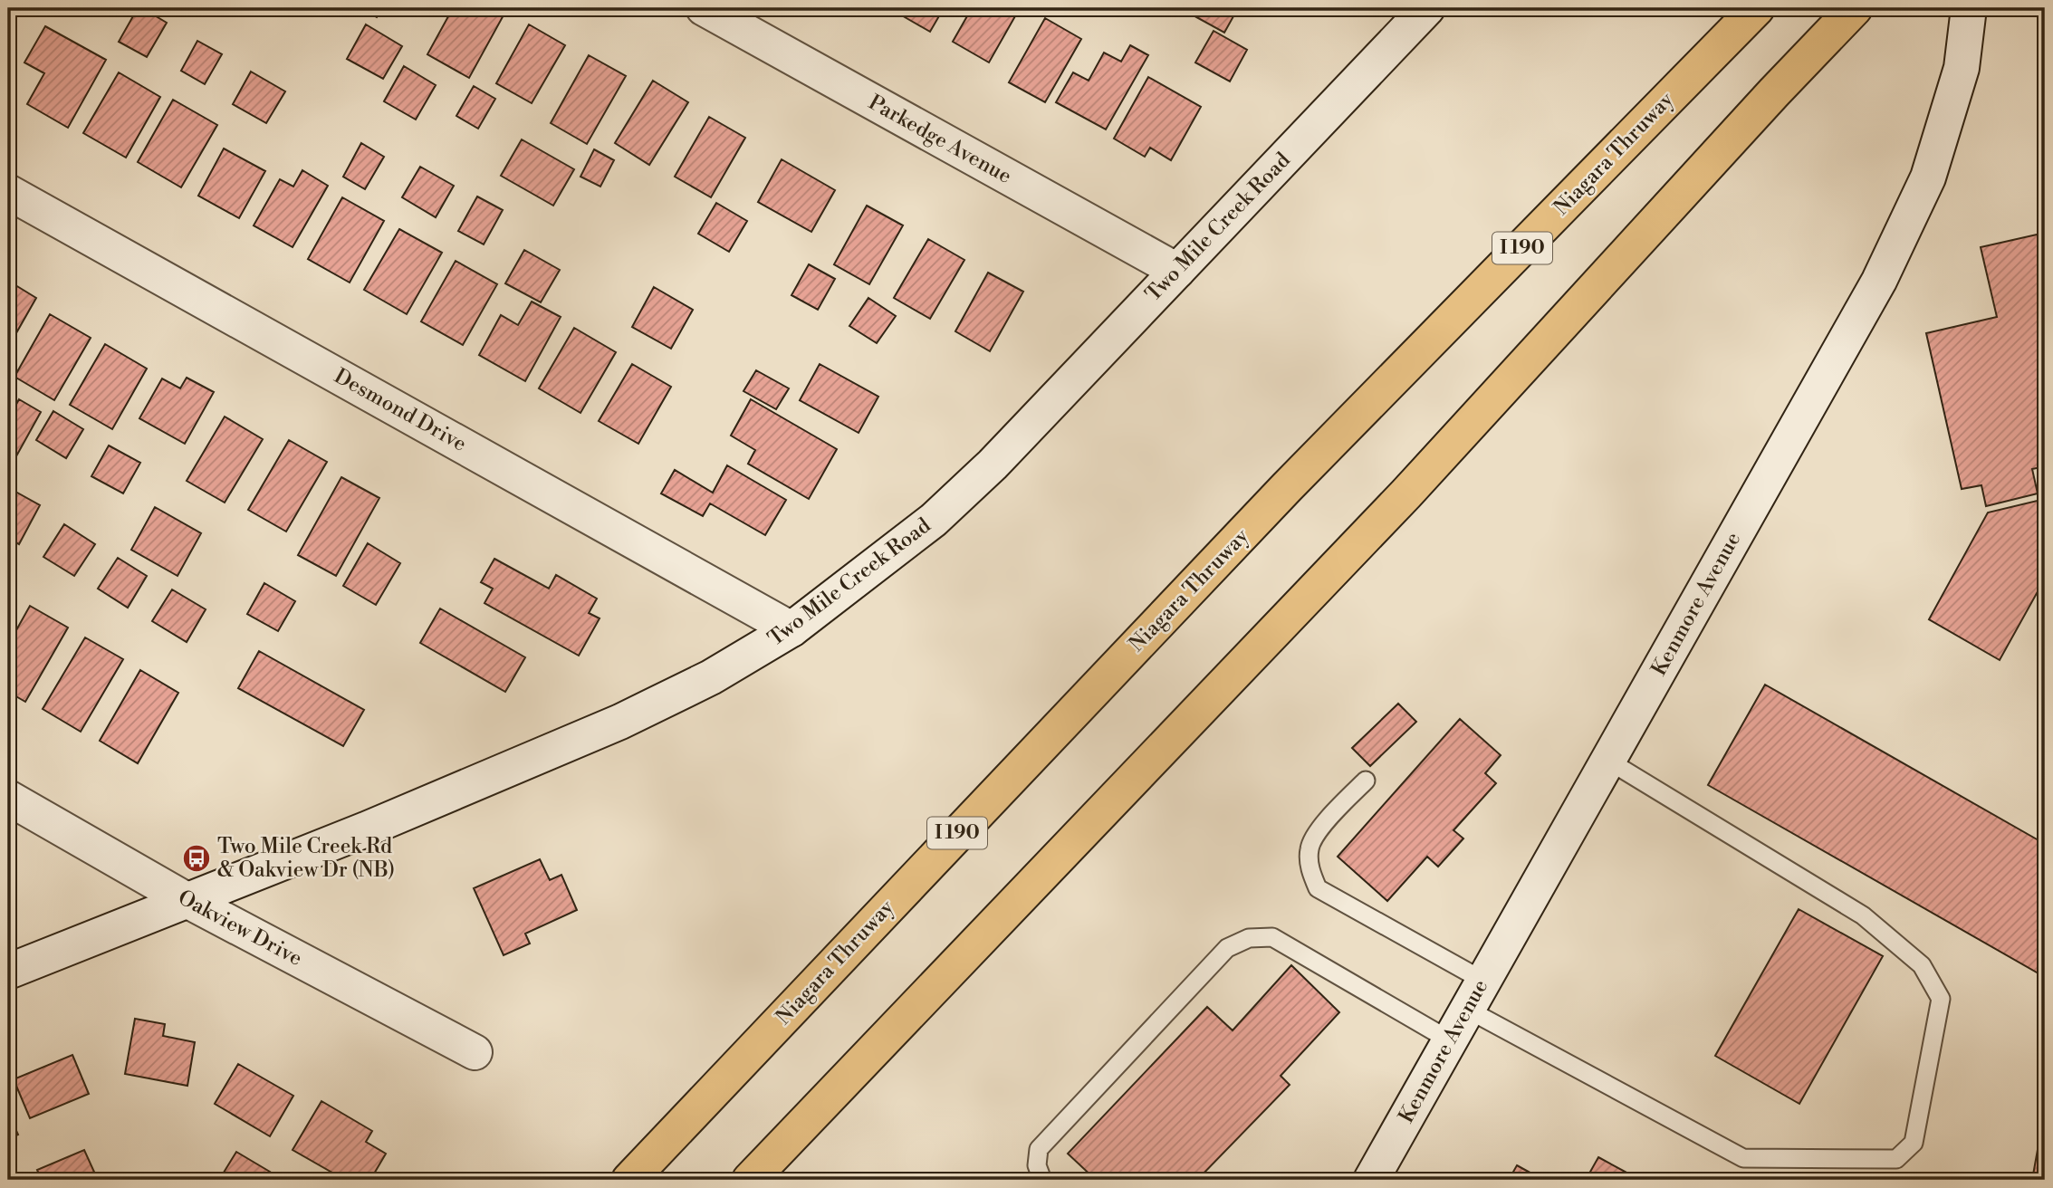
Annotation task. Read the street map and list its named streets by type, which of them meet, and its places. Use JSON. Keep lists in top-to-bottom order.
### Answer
{
  "streets": {
    "highway": ["Niagara Thruway", "I 190"],
    "street": [
      "Parkedge Avenue",
      "Two Mile Creek Road",
      "Desmond Drive",
      "Kenmore Avenue",
      "Oakview Drive"
    ]
  },
  "crossings": [
    ["Parkedge Avenue", "Two Mile Creek Road"],
    ["Two Mile Creek Road", "Desmond Drive"],
    ["Two Mile Creek Road", "Oakview Drive"]
  ],
  "places": {
    "bus stop": ["Two Mile Creek Rd & Oakview Dr (NB)"]
  }
}
